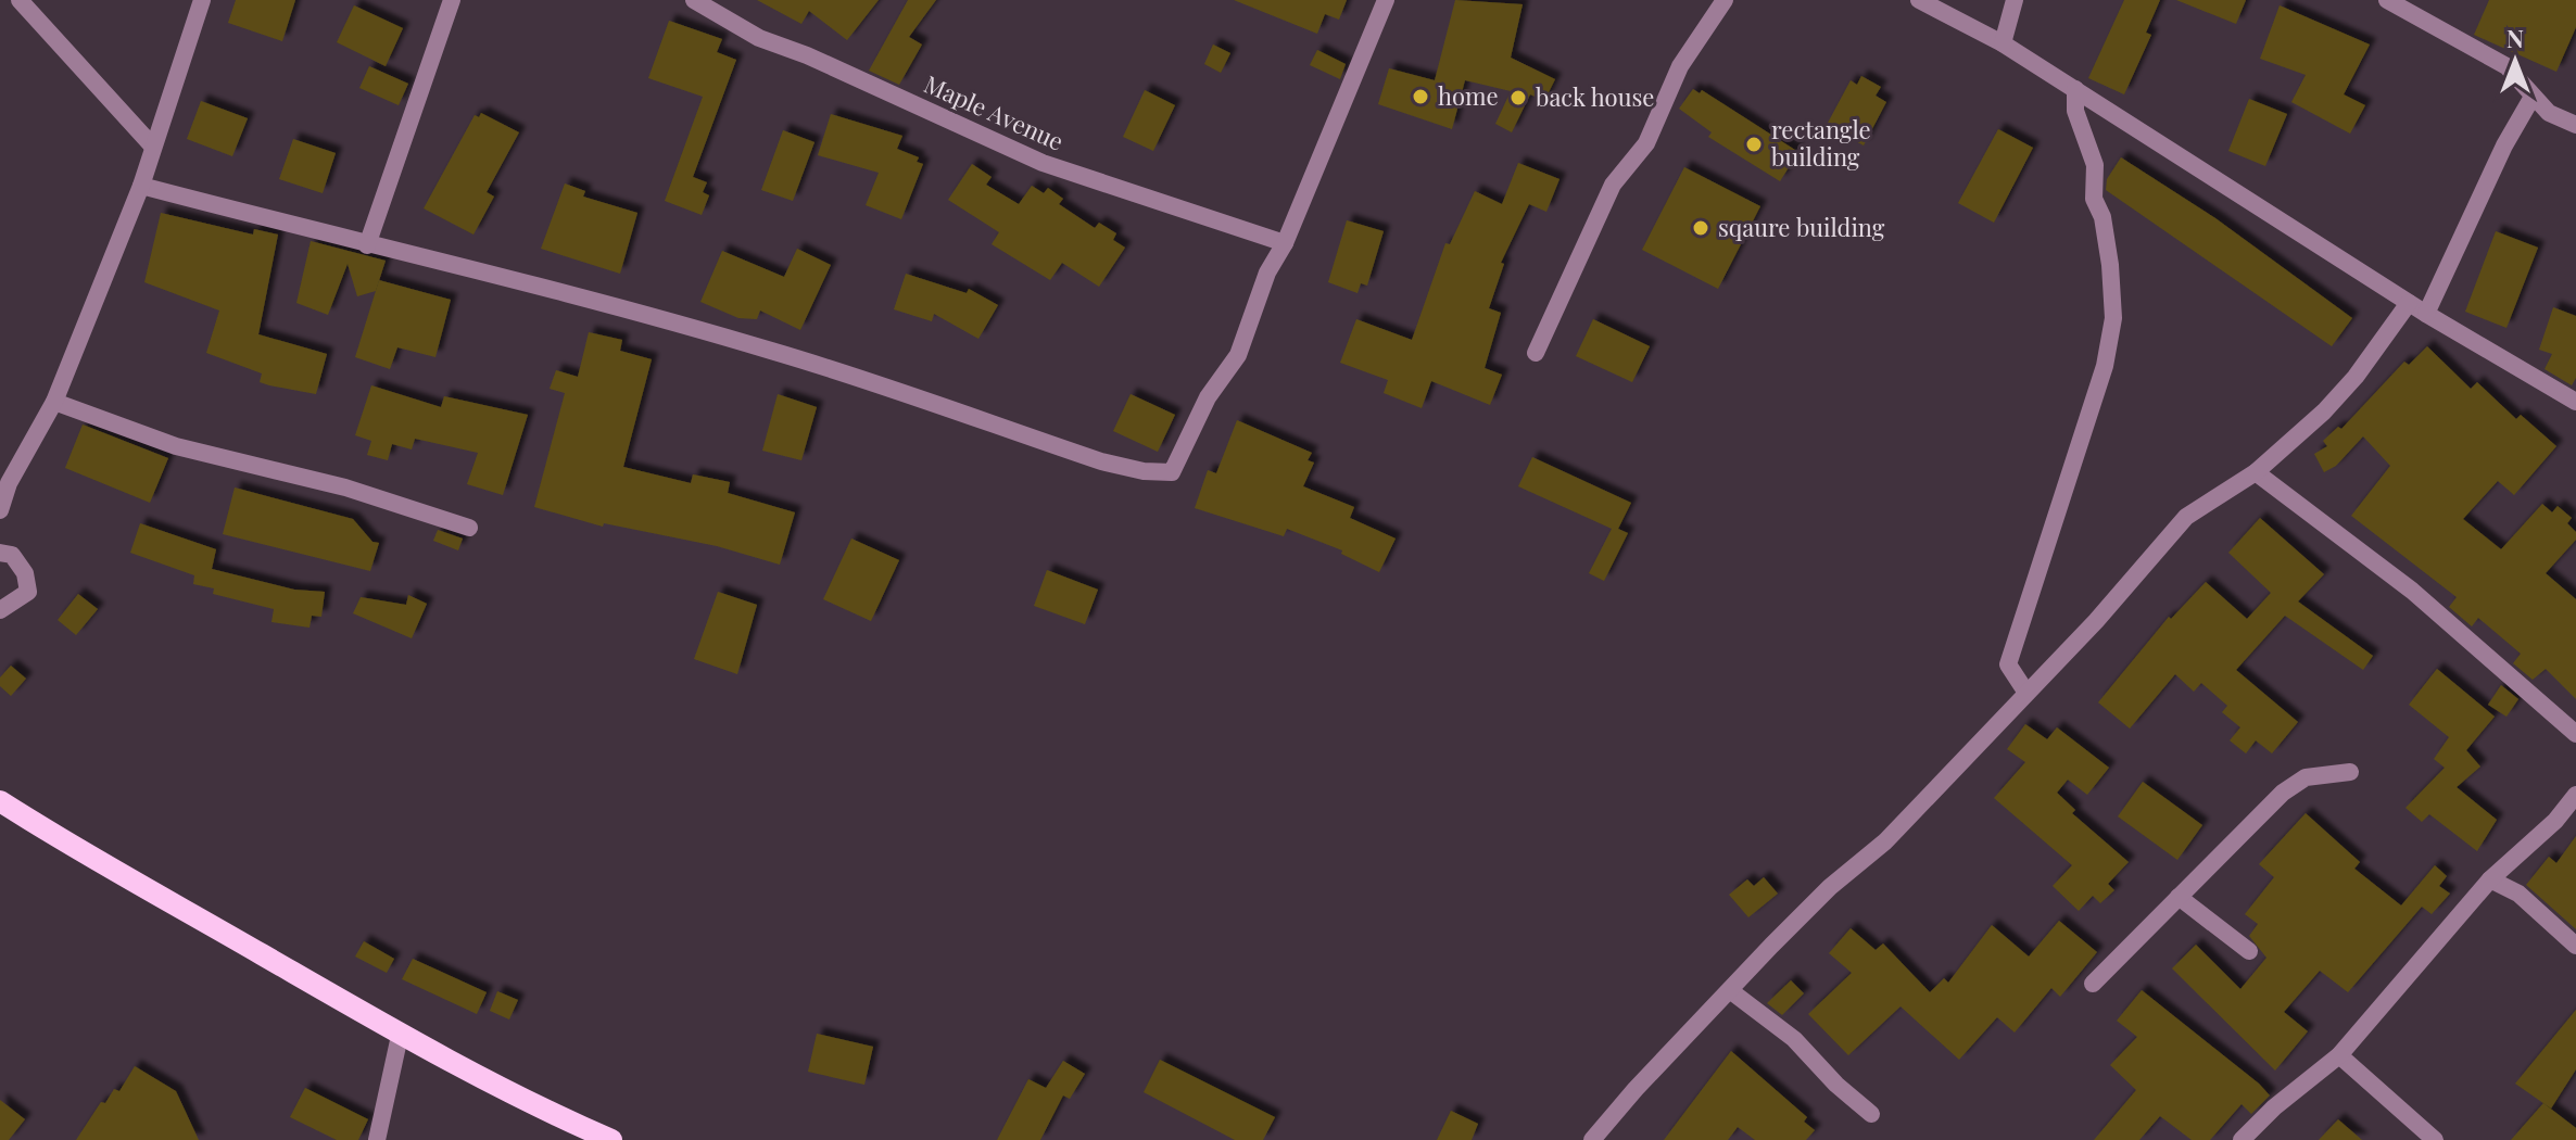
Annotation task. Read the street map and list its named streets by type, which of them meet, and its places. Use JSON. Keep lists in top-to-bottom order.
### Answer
{
  "streets": {
    "street": ["Maple Avenue"]
  },
  "places": [
    "home",
    "back house",
    "rectangle building",
    "sqaure building"
  ],
  "north": "top"
}
